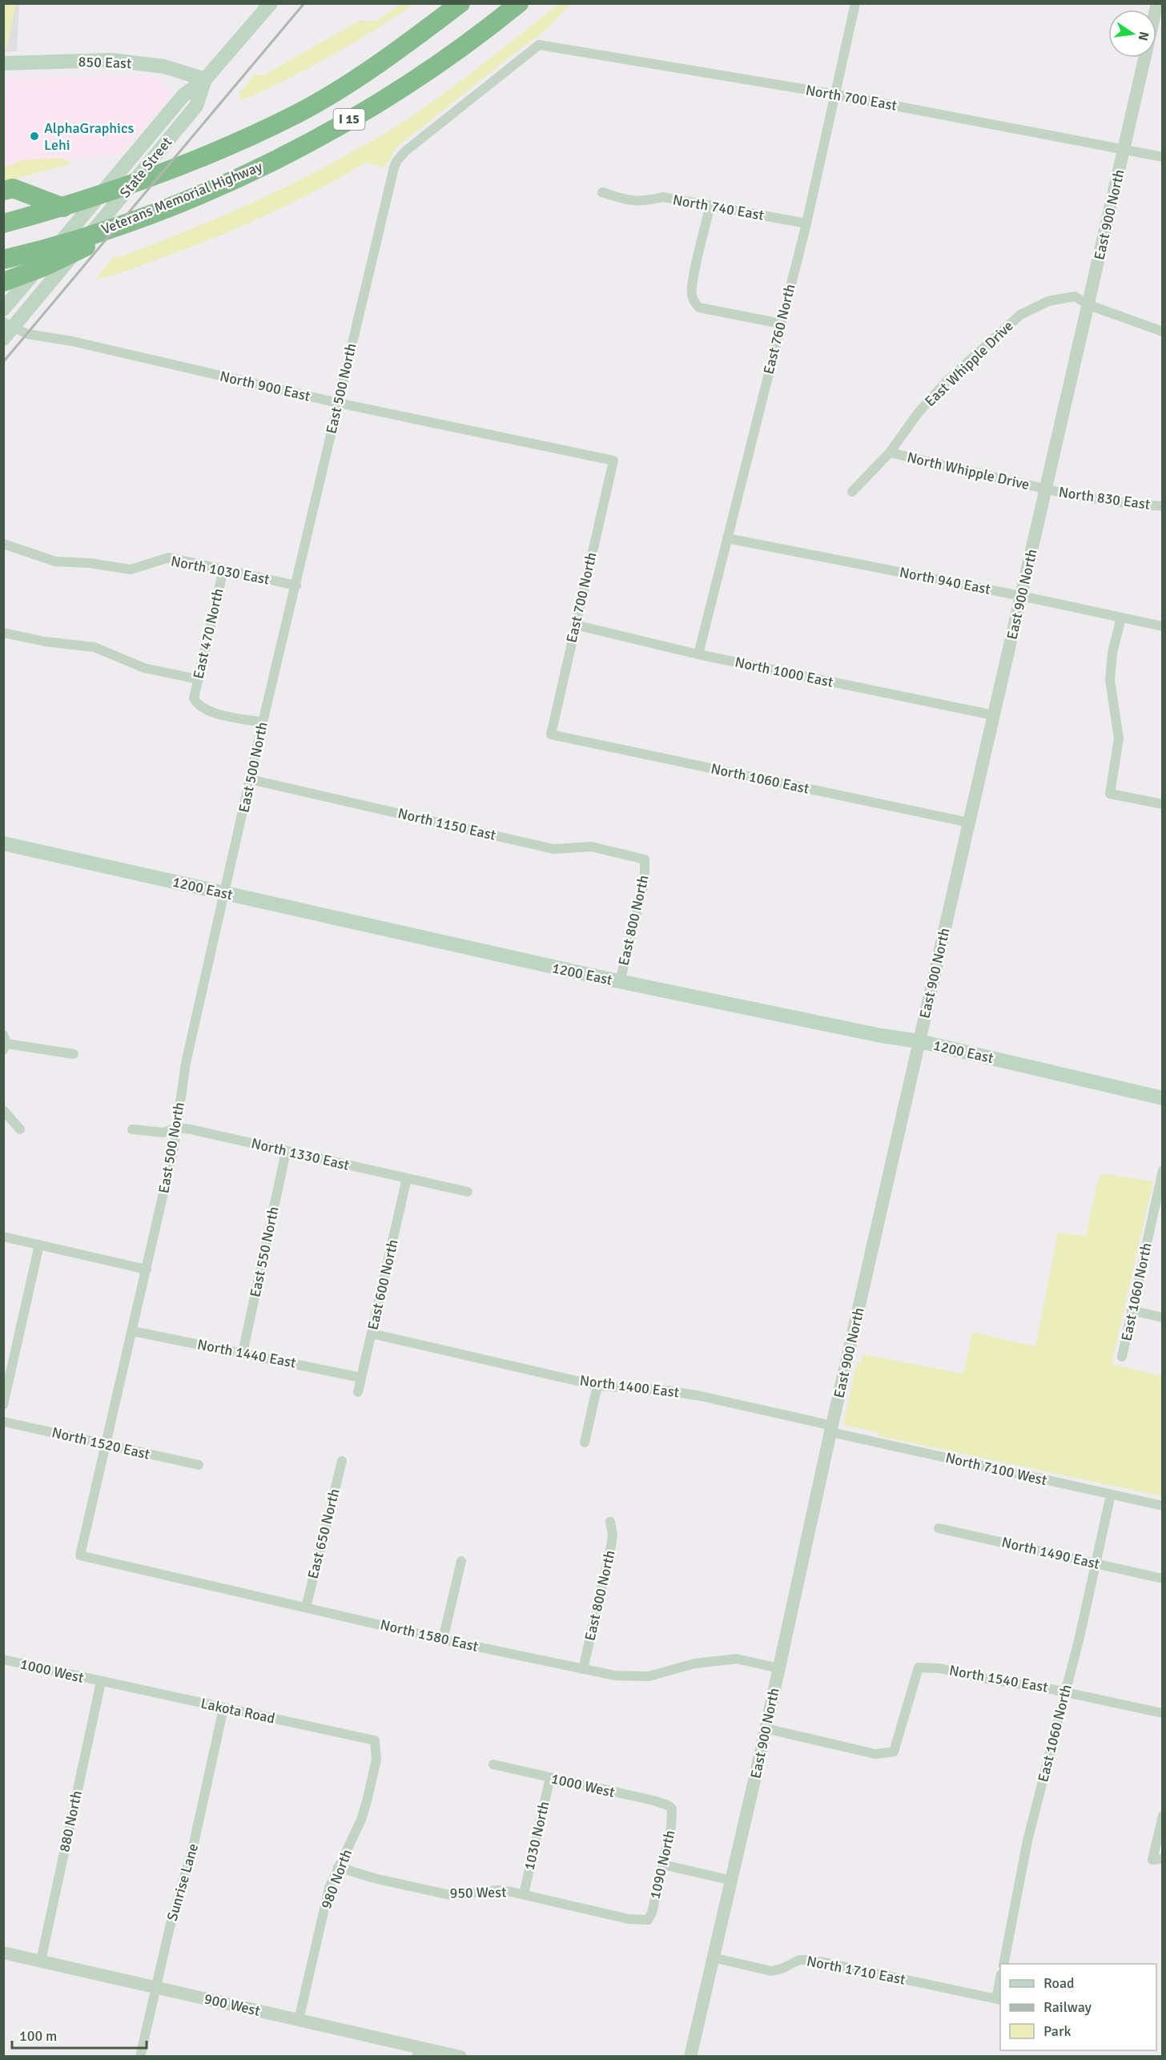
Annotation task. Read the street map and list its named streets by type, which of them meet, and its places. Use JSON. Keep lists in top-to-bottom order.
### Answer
{
  "streets": {
    "highway": ["I 15", "Veterans Memorial Highway"],
    "main road": ["850 East", "State Street", "1200 East"],
    "street": [
      "North 700 East",
      "North 740 East",
      "East 900 North",
      "East 760 North",
      "East Whipple Drive",
      "North 900 East",
      "East 500 North",
      "North Whipple Drive",
      "North 830 East",
      "North 1030 East",
      "North 940 East",
      "East 700 North",
      "East 470 North",
      "North 1000 East",
      "North 1060 East",
      "North 1150 East",
      "East 800 North",
      "North 1330 East",
      "East 550 North",
      "East 600 North",
      "East 1060 North",
      "North 1440 East",
      "North 1400 East",
      "North 1520 East",
      "North 7100 West",
      "East 650 North",
      "North 1490 East",
      "North 1580 East",
      "1000 West",
      "North 1540 East",
      "Lakota Road",
      "880 North",
      "1030 North",
      "1090 North",
      "980 North",
      "Sunrise Lane",
      "950 West",
      "North 1710 East",
      "900 West"
    ]
  },
  "crossings": [
    ["850 East", "State Street"],
    ["North 700 East", "East 900 North"],
    ["North 700 East", "East 760 North"],
    ["North 700 East", "East 500 North"],
    ["State Street", "North 900 East"],
    ["North 740 East", "East 760 North"],
    ["East 900 North", "East Whipple Drive"],
    ["East 900 North", "North Whipple Drive"],
    ["East 900 North", "North 830 East"],
    ["East 900 North", "North 940 East"],
    ["East 900 North", "North 1000 East"],
    ["East 900 North", "North 1060 East"],
    ["East 900 North", "1200 East"],
    ["East 900 North", "North 1400 East"],
    ["East 900 North", "North 7100 West"],
    ["East 900 North", "North 1580 East"],
    ["East 900 North", "North 1540 East"],
    ["East 900 North", "North 1710 East"],
    ["East 760 North", "North 940 East"],
    ["East 760 North", "North 1000 East"],
    ["East Whipple Drive", "North Whipple Drive"],
    ["North 900 East", "East 500 North"],
    ["North 900 East", "East 700 North"],
    ["East 500 North", "North 1030 East"],
    ["East 500 North", "East 470 North"],
    ["East 500 North", "North 1150 East"],
    ["East 500 North", "1200 East"],
    ["East 500 North", "North 1330 East"],
    ["East 500 North", "North 1440 East"],
    ["East 500 North", "North 1520 East"],
    ["East 500 North", "North 1580 East"],
    ["North Whipple Drive", "North 830 East"],
    ["North 1030 East", "East 470 North"],
    ["East 700 North", "North 1000 East"],
    ["East 700 North", "North 1060 East"],
    ["North 1150 East", "East 800 North"],
    ["1200 East", "East 800 North"],
    ["East 800 North", "North 1580 East"],
    ["North 1330 East", "East 550 North"],
    ["North 1330 East", "East 600 North"],
    ["East 550 North", "North 1440 East"],
    ["East 600 North", "North 1440 East"],
    ["East 600 North", "North 1400 East"],
    ["East 1060 North", "North 1490 East"],
    ["East 1060 North", "North 1540 East"],
    ["North 1400 East", "North 7100 West"],
    ["East 650 North", "North 1580 East"],
    ["1000 West", "Lakota Road"],
    ["1000 West", "880 North"],
    ["1000 West", "1030 North"],
    ["1000 West", "1090 North"],
    ["Lakota Road", "880 North"],
    ["Lakota Road", "980 North"],
    ["Lakota Road", "Sunrise Lane"],
    ["880 North", "900 West"],
    ["1030 North", "950 West"],
    ["1090 North", "950 West"],
    ["980 North", "950 West"],
    ["980 North", "900 West"],
    ["Sunrise Lane", "900 West"]
  ],
  "places": ["AlphaGraphics Lehi"],
  "legend": ["Road", "Railway", "Park"],
  "scale_bar": "100 m",
  "north": "right"
}
